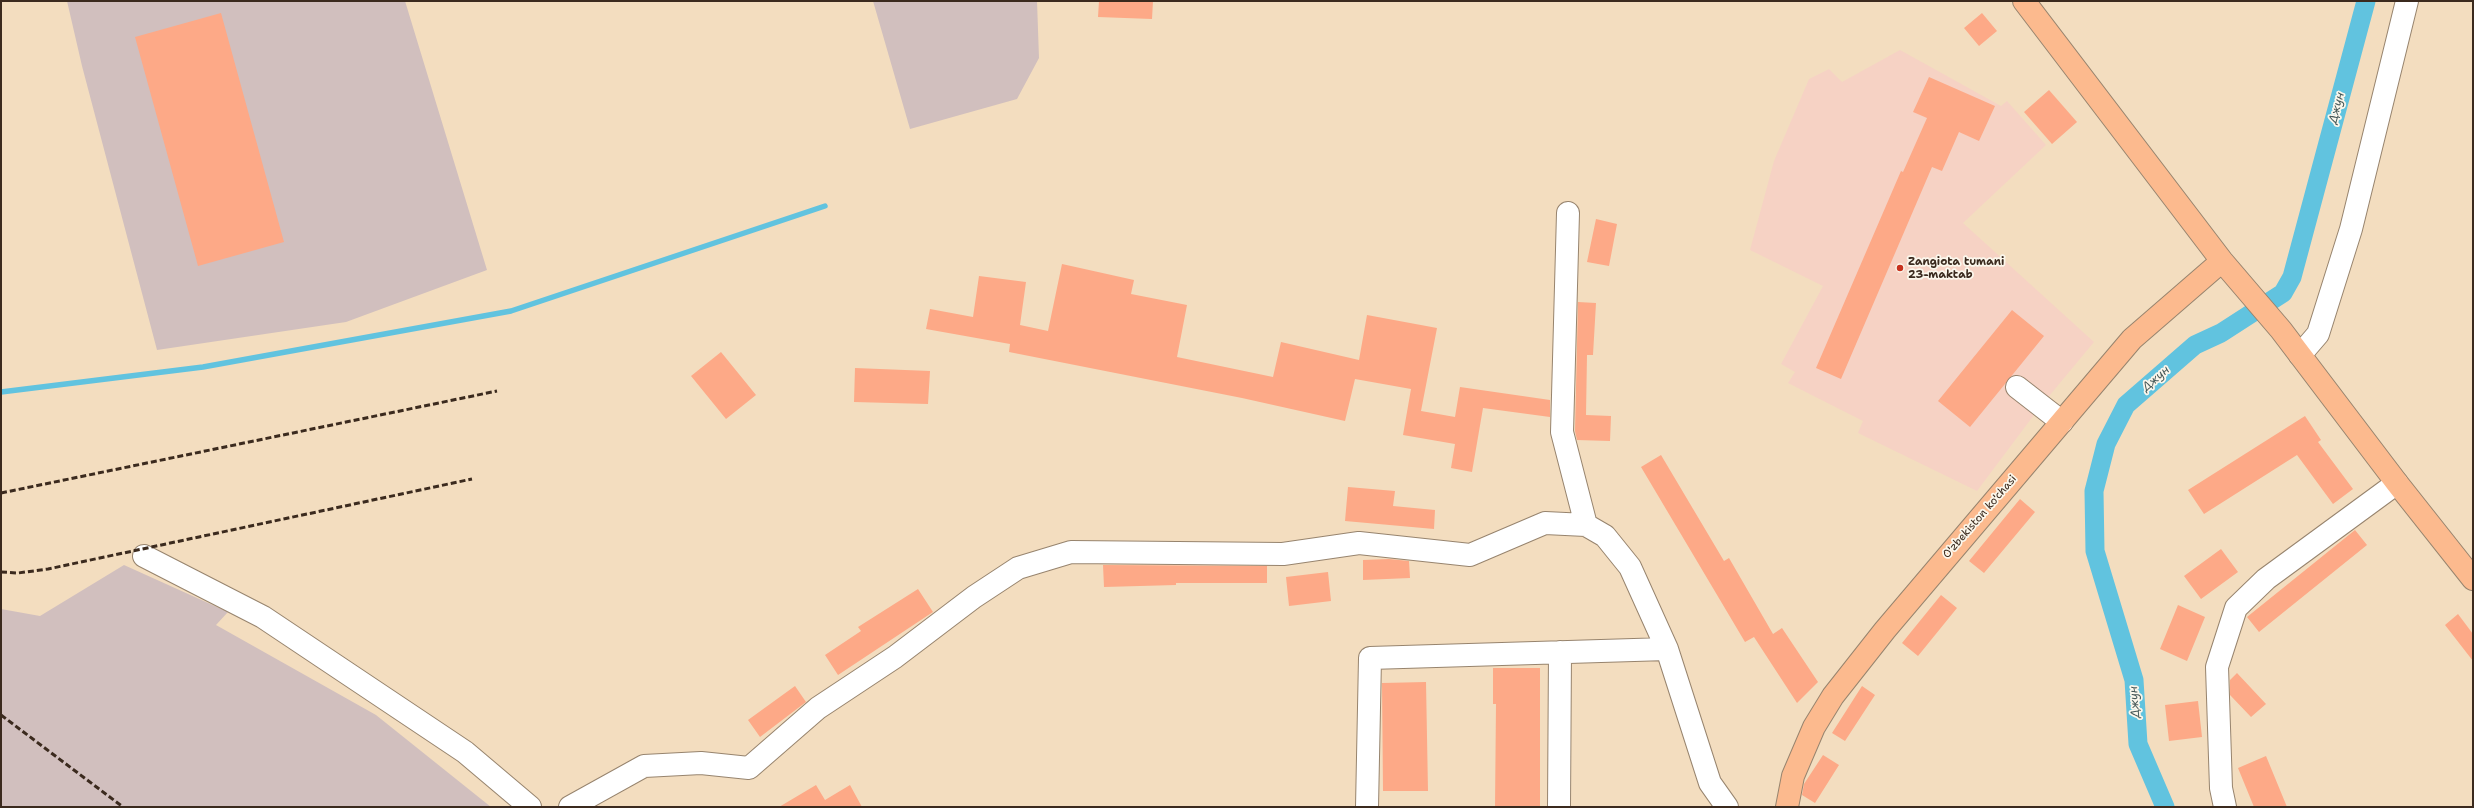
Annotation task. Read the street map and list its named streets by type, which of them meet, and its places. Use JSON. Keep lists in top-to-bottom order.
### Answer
{
  "streets": {
    "main road": ["O'zbekiston ko'chasi"]
  },
  "water": ["Джун"],
  "places": ["Zangiota tumani 23-maktab"]
}
